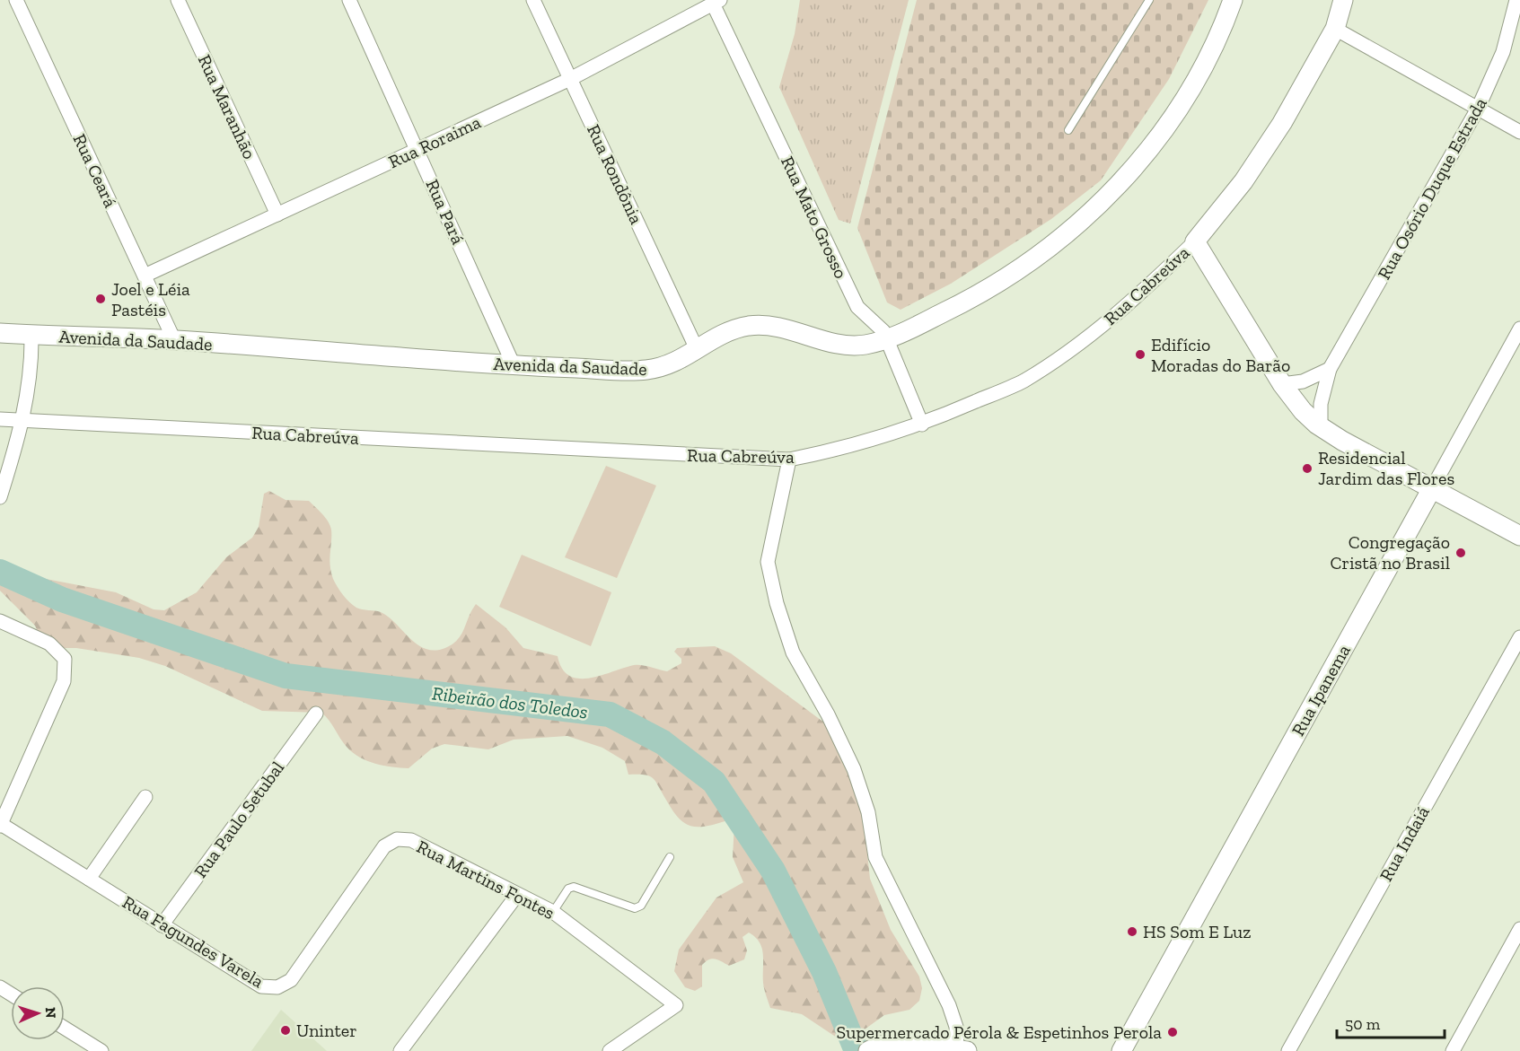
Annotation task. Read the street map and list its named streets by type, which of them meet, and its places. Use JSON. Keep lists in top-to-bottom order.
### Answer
{
  "streets": {
    "street": [
      "Rua Maranhão",
      "Rua Roraima",
      "Rua Ceará",
      "Rua Rondônia",
      "Rua Osório Duque Estrada",
      "Rua Pará",
      "Rua Mato Grosso",
      "Rua Cabreúva",
      "Avenida da Saudade",
      "Rua Ipanema",
      "Rua Paulo Setubal",
      "Rua Indaiá",
      "Rua Martins Fontes",
      "Rua Fagundes Varela"
    ]
  },
  "crossings": [
    ["Rua Maranhão", "Rua Roraima"],
    ["Rua Roraima", "Rua Ceará"],
    ["Rua Roraima", "Rua Rondônia"],
    ["Rua Roraima", "Rua Pará"],
    ["Rua Roraima", "Rua Mato Grosso"],
    ["Rua Ceará", "Avenida da Saudade"],
    ["Rua Rondônia", "Avenida da Saudade"],
    ["Rua Pará", "Avenida da Saudade"],
    ["Rua Mato Grosso", "Rua Cabreúva"],
    ["Rua Mato Grosso", "Avenida da Saudade"],
    ["Rua Paulo Setubal", "Rua Fagundes Varela"],
    ["Rua Martins Fontes", "Rua Fagundes Varela"]
  ],
  "water": ["Ribeirão dos Toledos"],
  "places": [
    "Joel e Léia Pastéis",
    "Edifício Moradas do Barão",
    "Residencial Jardim das Flores",
    "Congregação Cristã no Brasil",
    "HS Som E Luz",
    "Uninter",
    "Supermercado Pérola & Espetinhos Perola"
  ],
  "scale_bar": "50 m",
  "north": "right"
}
